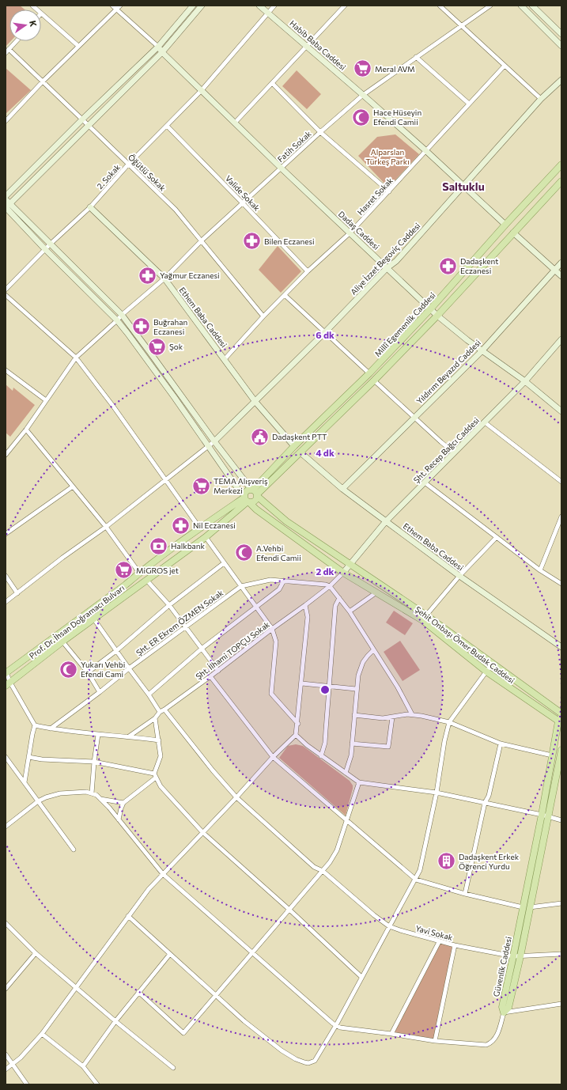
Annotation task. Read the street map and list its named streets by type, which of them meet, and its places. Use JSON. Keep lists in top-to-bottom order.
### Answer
{
  "streets": {
    "main road": [
      "Millî Egemenlik Caddesi",
      "Prof. Dr. İhsan Doğramacı Bulvarı",
      "Şehit Onbaşı Ömer Budak Caddesi",
      "Güvenlik Caddesi"
    ],
    "street": [
      "Habib Baba Caddesi",
      "Fatih Sokak",
      "Öğütlü Sokak",
      "2. Sokak",
      "Valide Sokak",
      "Hasret Sokak",
      "Dadaş Caddesi",
      "Aliye İzzet Begoviç Caddesi",
      "Ethem Baba Caddesi",
      "Yıldırım Beyazıd Caddesi",
      "Şht. Recep Bağcı Caddesi",
      "Şht. ER Ekrem ÖZMEN Sokak",
      "Şht. İlhami TOPÇU Sokak",
      "Yavi Sokak"
    ]
  },
  "crossings": [
    ["Habib Baba Caddesi", "Fatih Sokak"],
    ["Habib Baba Caddesi", "2. Sokak"],
    ["Habib Baba Caddesi", "Hasret Sokak"],
    ["Habib Baba Caddesi", "Aliye İzzet Begoviç Caddesi"],
    ["Habib Baba Caddesi", "Millî Egemenlik Caddesi"],
    ["Fatih Sokak", "Öğütlü Sokak"],
    ["Fatih Sokak", "Valide Sokak"],
    ["Fatih Sokak", "Dadaş Caddesi"],
    ["Fatih Sokak", "Ethem Baba Caddesi"],
    ["Öğütlü Sokak", "2. Sokak"],
    ["Öğütlü Sokak", "Hasret Sokak"],
    ["2. Sokak", "Valide Sokak"],
    ["2. Sokak", "Dadaş Caddesi"],
    ["2. Sokak", "Ethem Baba Caddesi"],
    ["Valide Sokak", "Hasret Sokak"],
    ["Hasret Sokak", "Dadaş Caddesi"],
    ["Hasret Sokak", "Ethem Baba Caddesi"],
    ["Dadaş Caddesi", "Aliye İzzet Begoviç Caddesi"],
    ["Dadaş Caddesi", "Millî Egemenlik Caddesi"],
    ["Dadaş Caddesi", "Yıldırım Beyazıd Caddesi"],
    ["Dadaş Caddesi", "Şht. Recep Bağcı Caddesi"],
    ["Aliye İzzet Begoviç Caddesi", "Ethem Baba Caddesi"],
    ["Ethem Baba Caddesi", "Millî Egemenlik Caddesi"],
    ["Ethem Baba Caddesi", "Yıldırım Beyazıd Caddesi"],
    ["Ethem Baba Caddesi", "Şht. Recep Bağcı Caddesi"],
    ["Millî Egemenlik Caddesi", "Şehit Onbaşı Ömer Budak Caddesi"],
    ["Şht. Recep Bağcı Caddesi", "Şehit Onbaşı Ömer Budak Caddesi"],
    ["Şht. Recep Bağcı Caddesi", "Şht. İlhami TOPÇU Sokak"],
    ["Prof. Dr. İhsan Doğramacı Bulvarı", "Şehit Onbaşı Ömer Budak Caddesi"],
    ["Şehit Onbaşı Ömer Budak Caddesi", "Şht. İlhami TOPÇU Sokak"],
    ["Şehit Onbaşı Ömer Budak Caddesi", "Güvenlik Caddesi"],
    ["Şht. İlhami TOPÇU Sokak", "Yavi Sokak"],
    ["Yavi Sokak", "Güvenlik Caddesi"]
  ],
  "districts": ["Saltuklu"],
  "parks": ["Alparslan Türkeş Parkı"],
  "places": {
    "supermarket": [
      "Meral AVM",
      "Şok",
      "TEMA Alışveriş Merkezi",
      "MiGROS jet"
    ],
    "mosque": ["Hace Hüseyin Efendi Camii", "A.Vehbi Efendi Camii", "Yukarı Vehbi Efendi Cami"],
    "pharmacy": [
      "Bilen Eczanesi",
      "Dadaşkent Eczanesi",
      "Yağmur Eczanesi",
      "Buğrahan Eczanesi",
      "Nil Eczanesi"
    ],
    "public building": ["Dadaşkent PTT"],
    "bank": ["Halkbank"],
    "building": ["Dadaşkent Erkek Öğrenci Yurdu"]
  },
  "north": "right",
  "rings": ["6 dk", "4 dk", "2 dk"]
}
